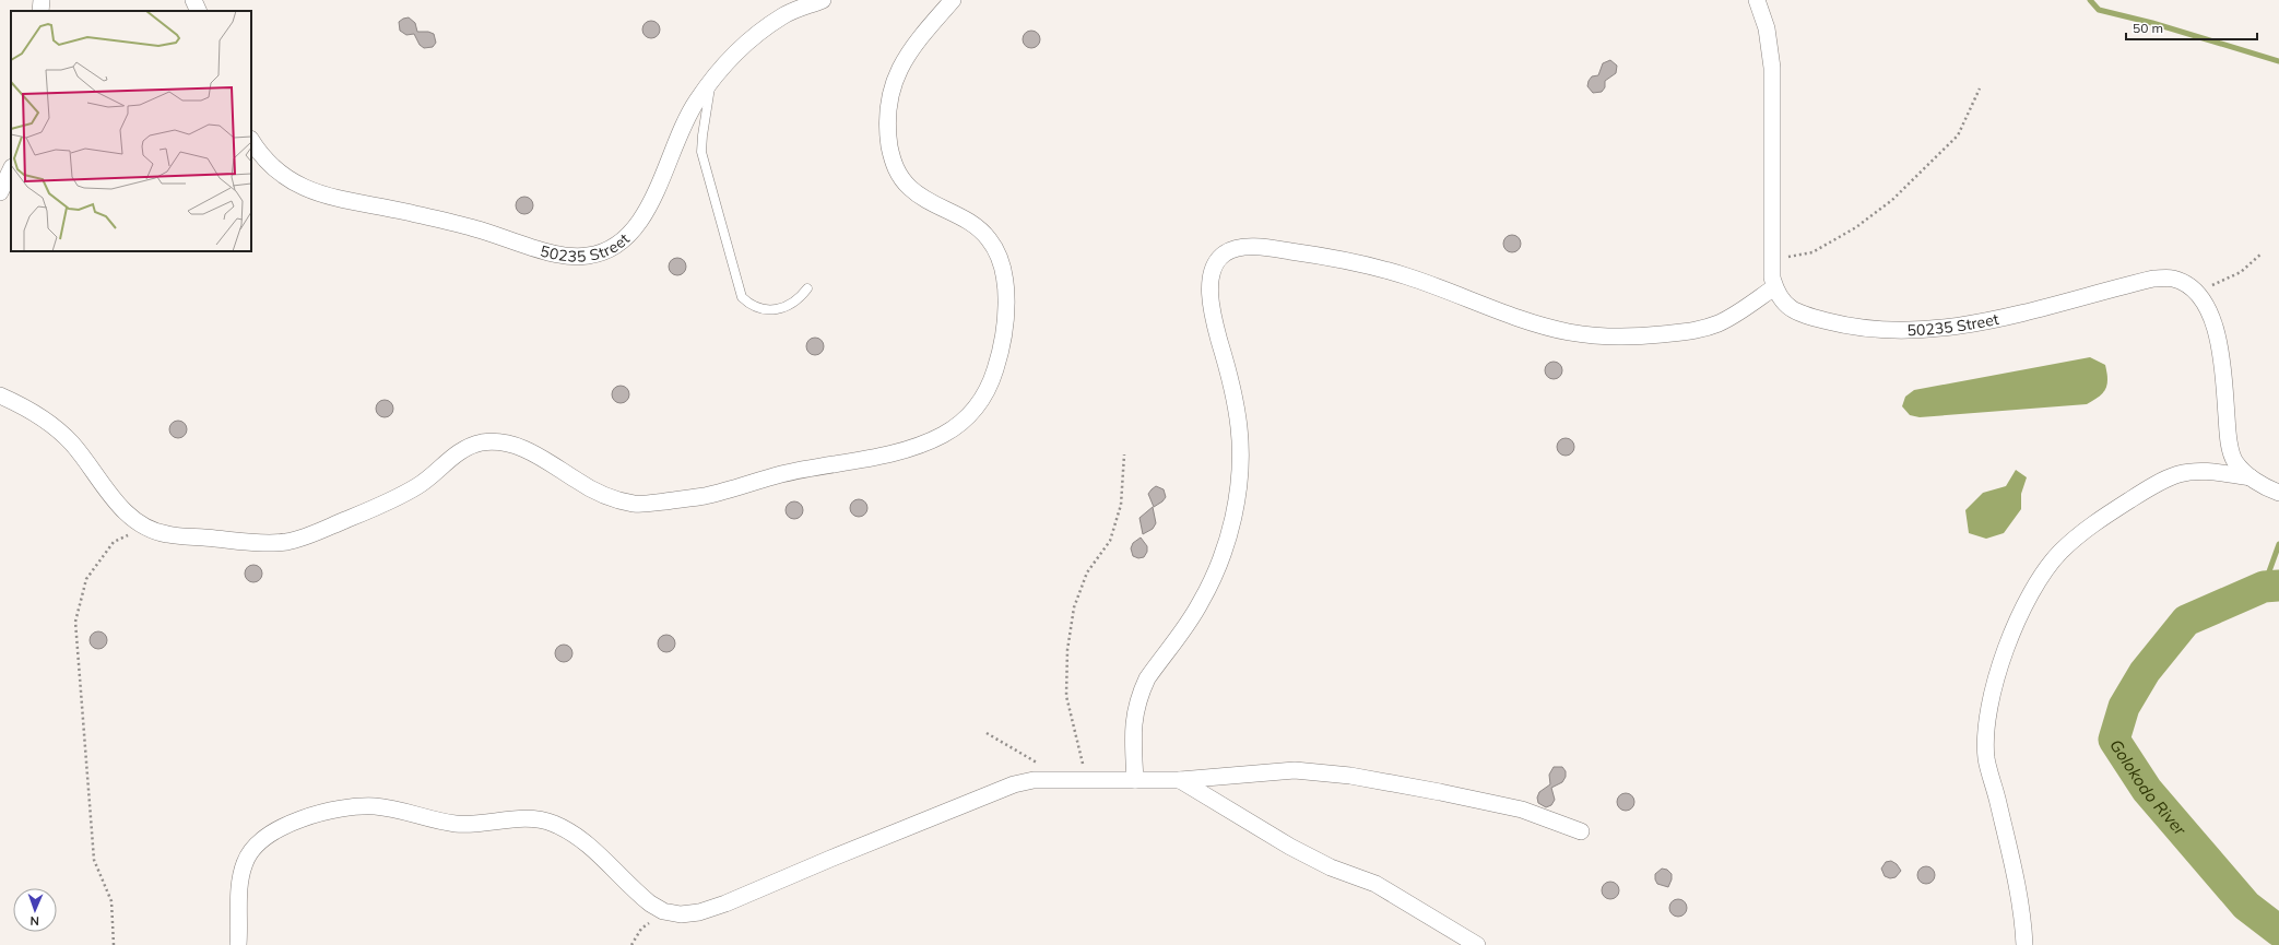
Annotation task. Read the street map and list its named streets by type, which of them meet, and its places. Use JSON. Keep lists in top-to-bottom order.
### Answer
{
  "streets": {
    "street": ["50235 Street"]
  },
  "water": ["Golokodo River"],
  "scale_bar": "50 m",
  "north": "bottom"
}
